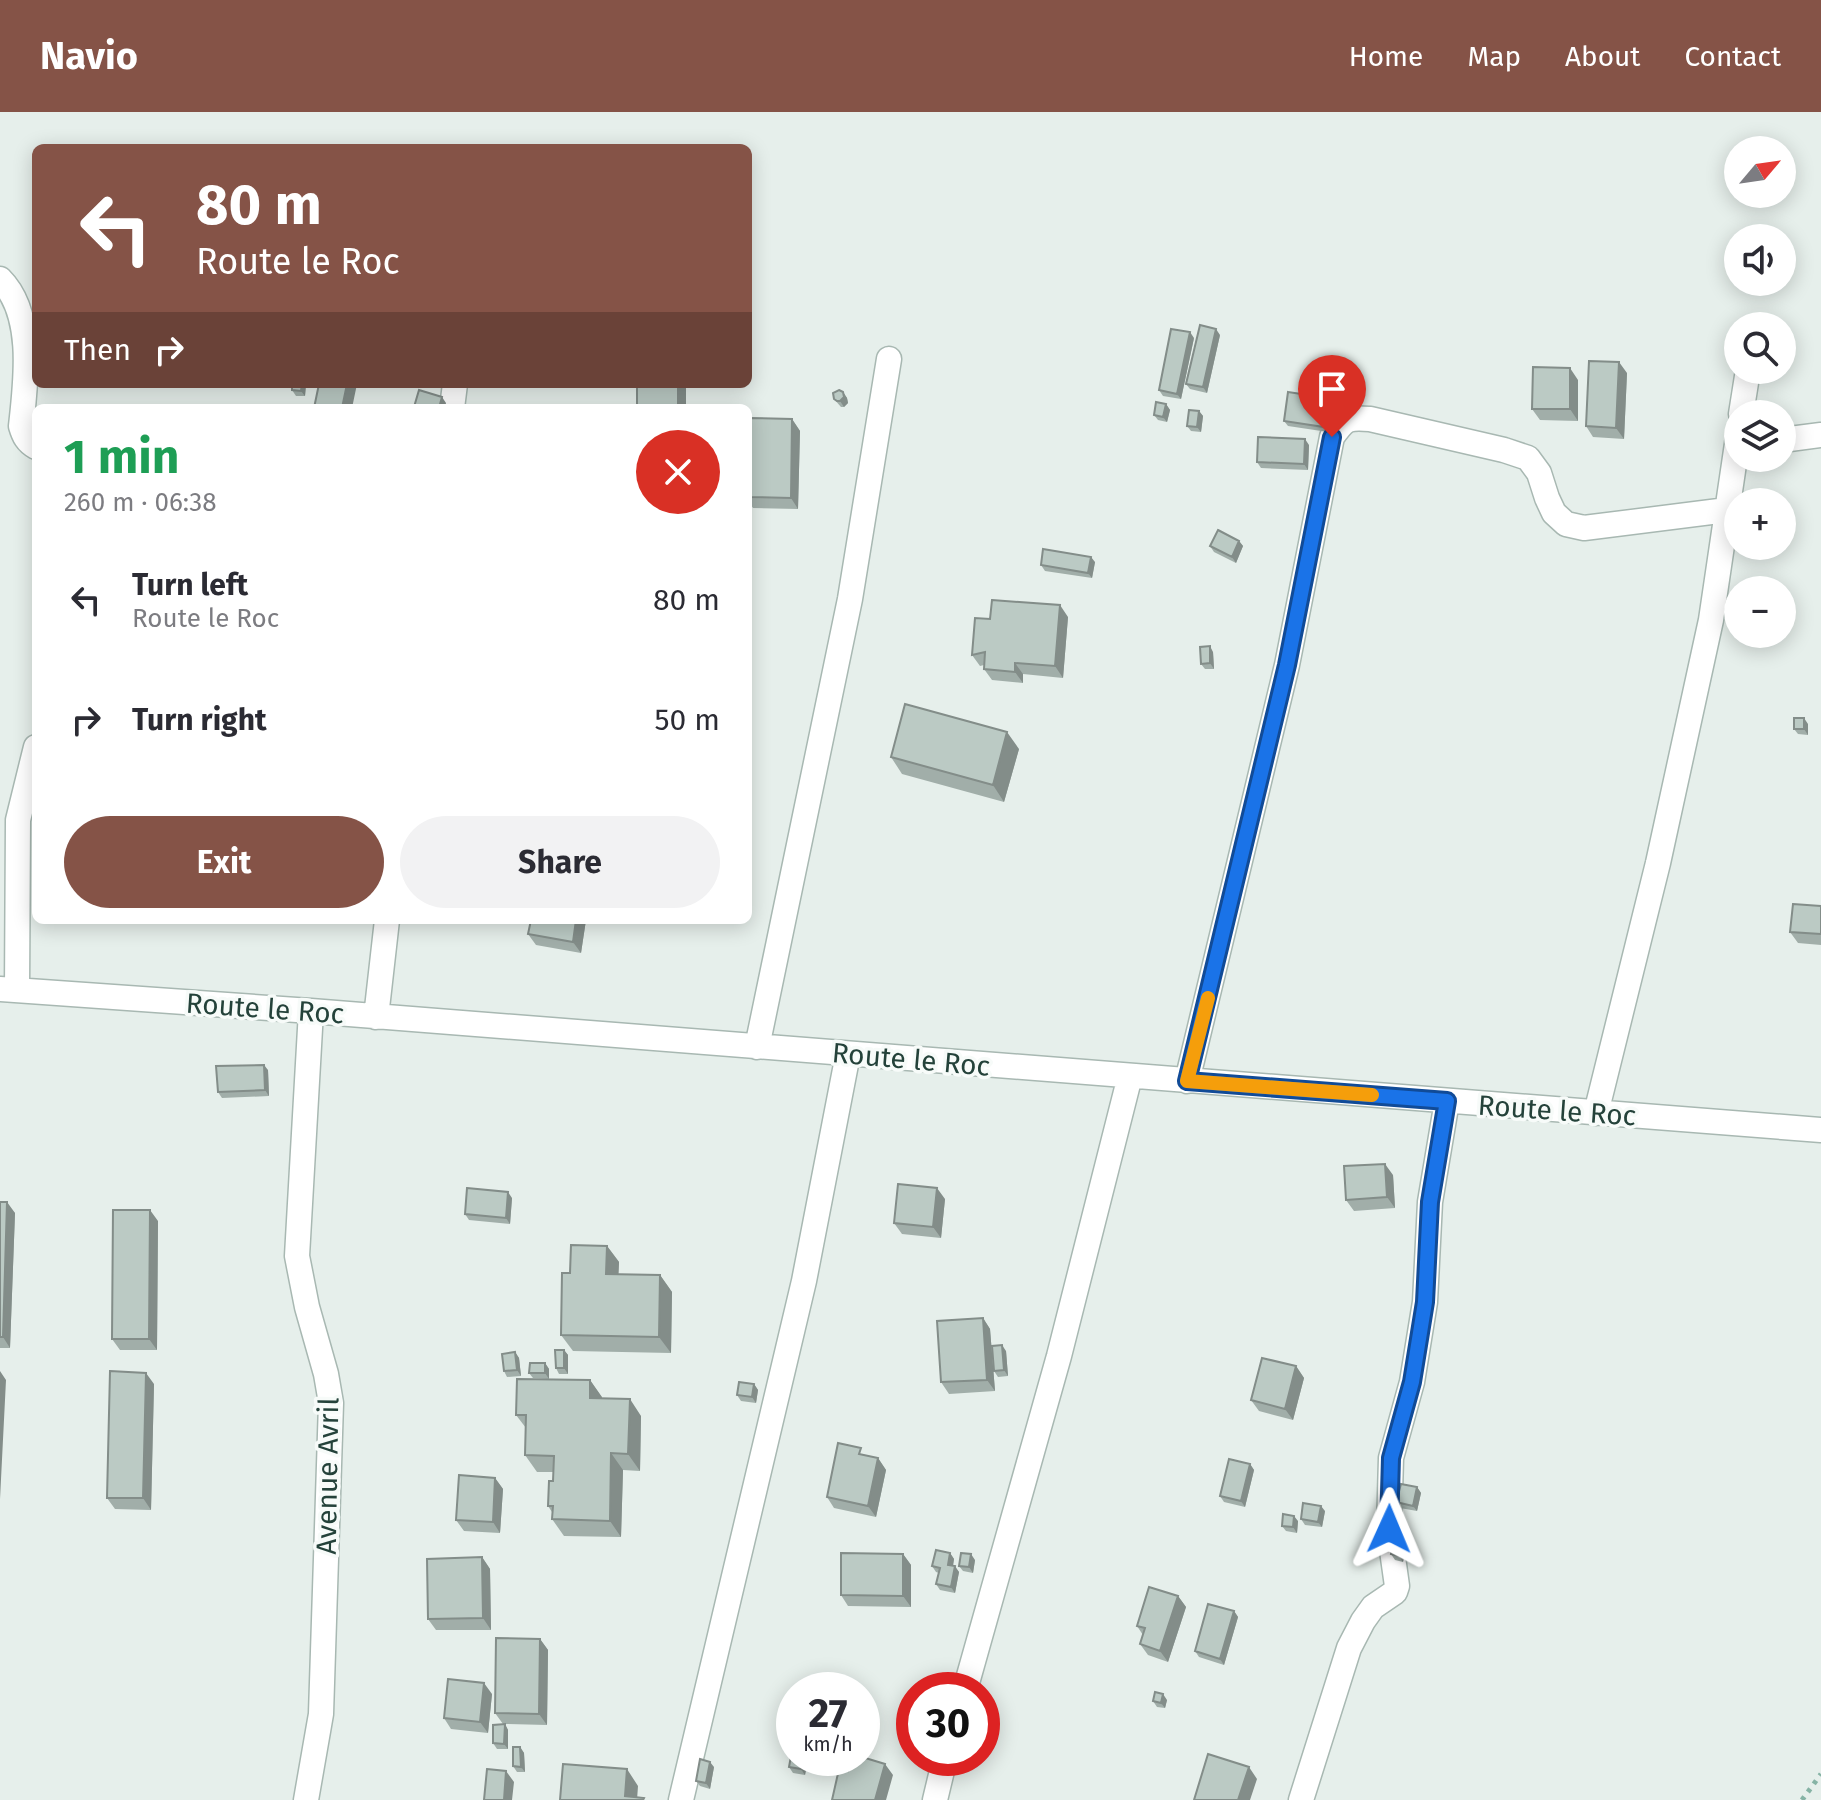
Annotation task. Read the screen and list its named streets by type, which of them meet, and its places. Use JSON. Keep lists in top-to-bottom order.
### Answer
{
  "streets": {
    "street": ["Route le Roc", "Avenue Avril"]
  },
  "crossings": [
    ["Route le Roc", "Avenue Avril"]
  ],
  "north": "top right",
  "page": {
    "header": "Navio",
    "nav": [
      "Home",
      "Map",
      "About",
      "Contact"
    ],
    "map_buttons": ["+", "−"],
    "turn": ["80 m", "Route le Roc"],
    "then": "Then",
    "heading": ["1 min", "260 m · 06:38"],
    "list": [
      {
        "name": "Turn left",
        "note": "Route le Roc",
        "value": "80 m"
      },
      {
        "name": "Turn right",
        "value": "50 m"
      }
    ],
    "buttons": ["Exit", "Share"],
    "speed": "27 km/h",
    "limit": "30"
  }
}
